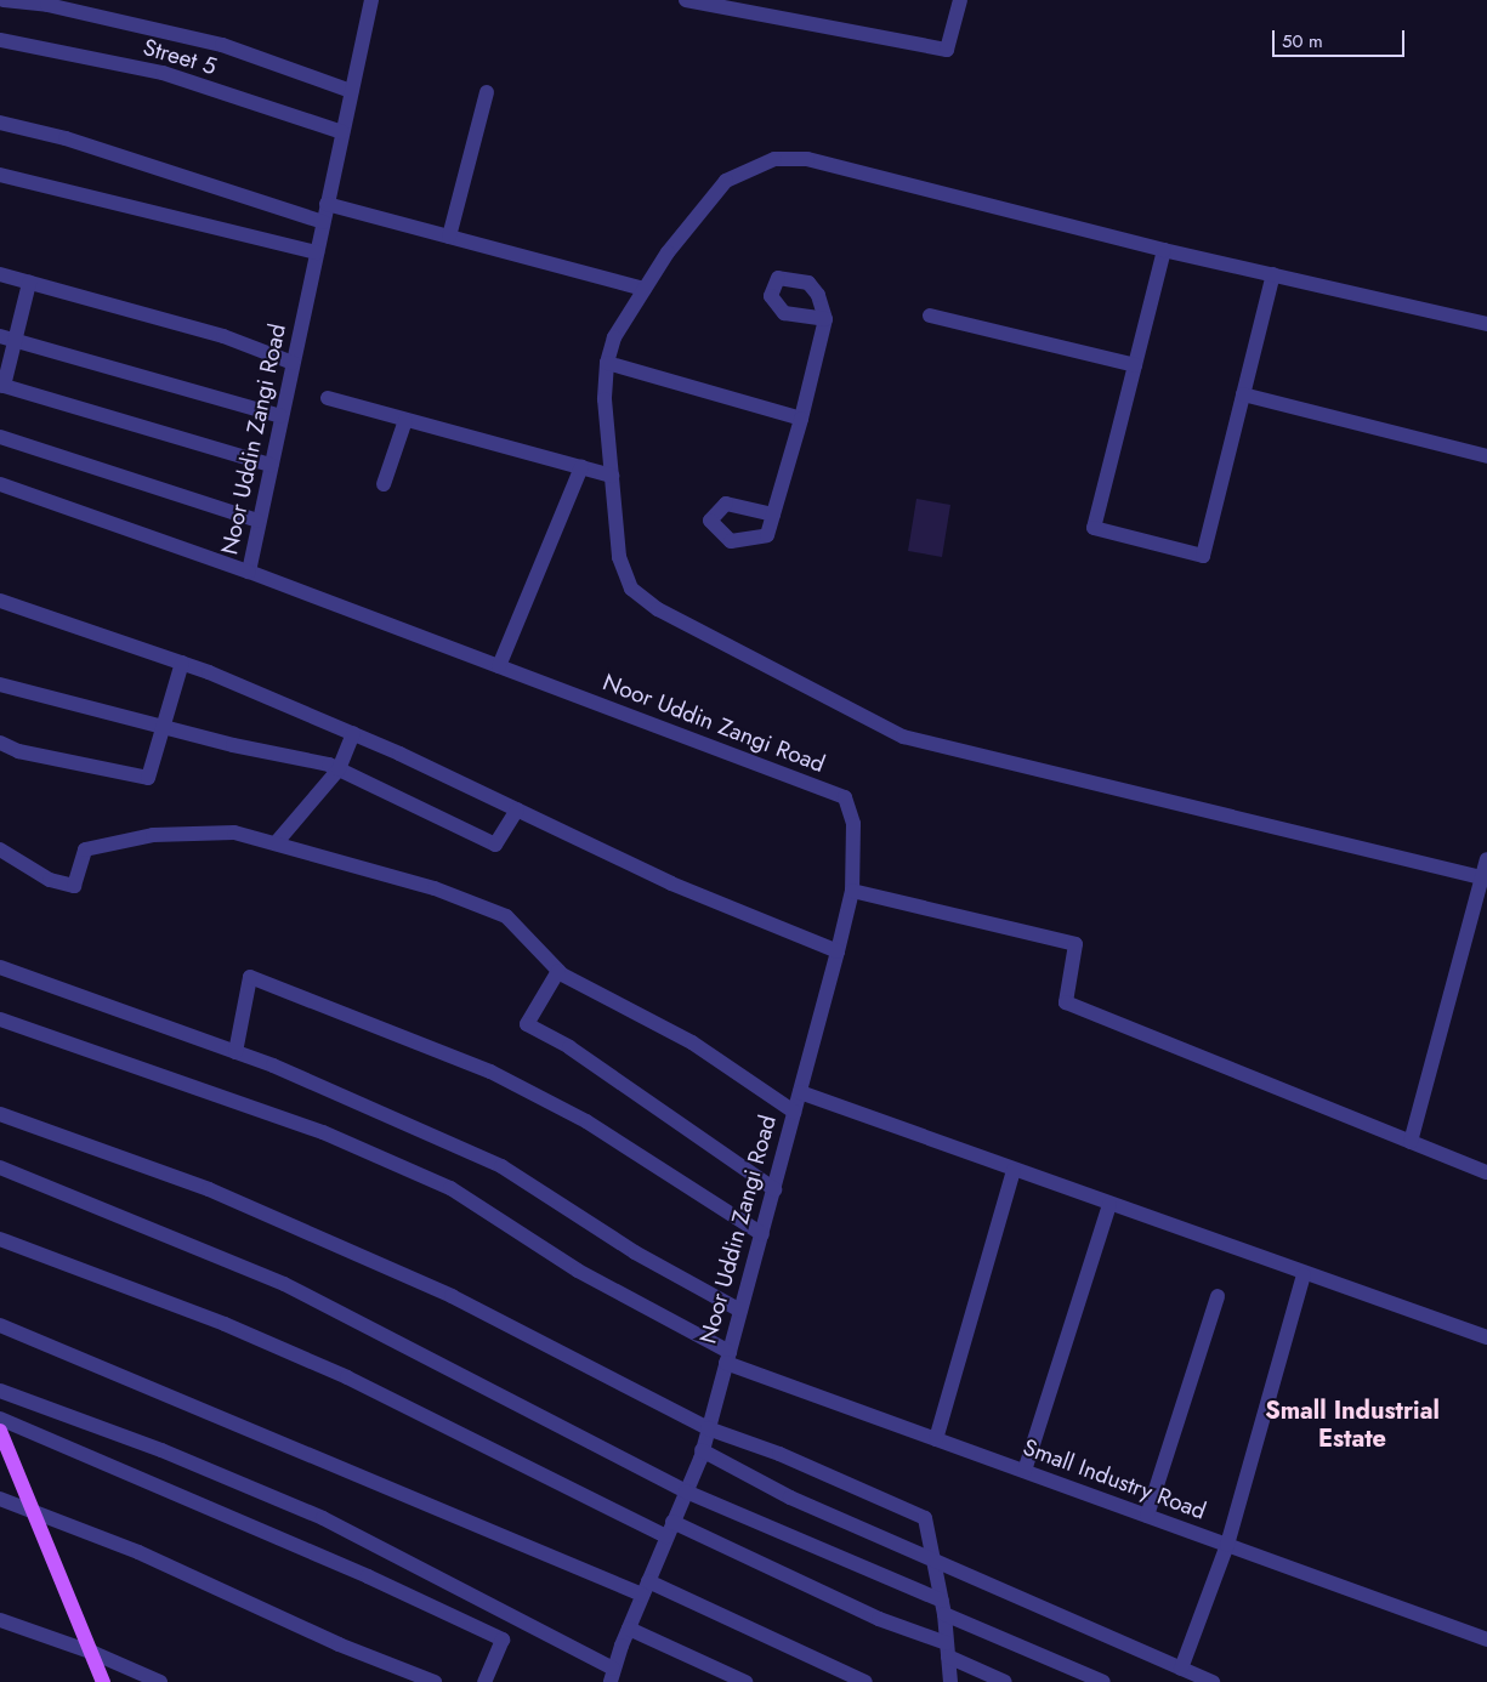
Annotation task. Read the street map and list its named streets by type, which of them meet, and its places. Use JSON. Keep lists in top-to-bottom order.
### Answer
{
  "streets": {
    "street": ["Street 5", "Noor Uddin Zangi Road", "Small Industry Road"]
  },
  "crossings": [
    ["Street 5", "Noor Uddin Zangi Road"],
    ["Noor Uddin Zangi Road", "Small Industry Road"]
  ],
  "districts": ["Small Industrial Estate"],
  "scale_bar": "50 m"
}
